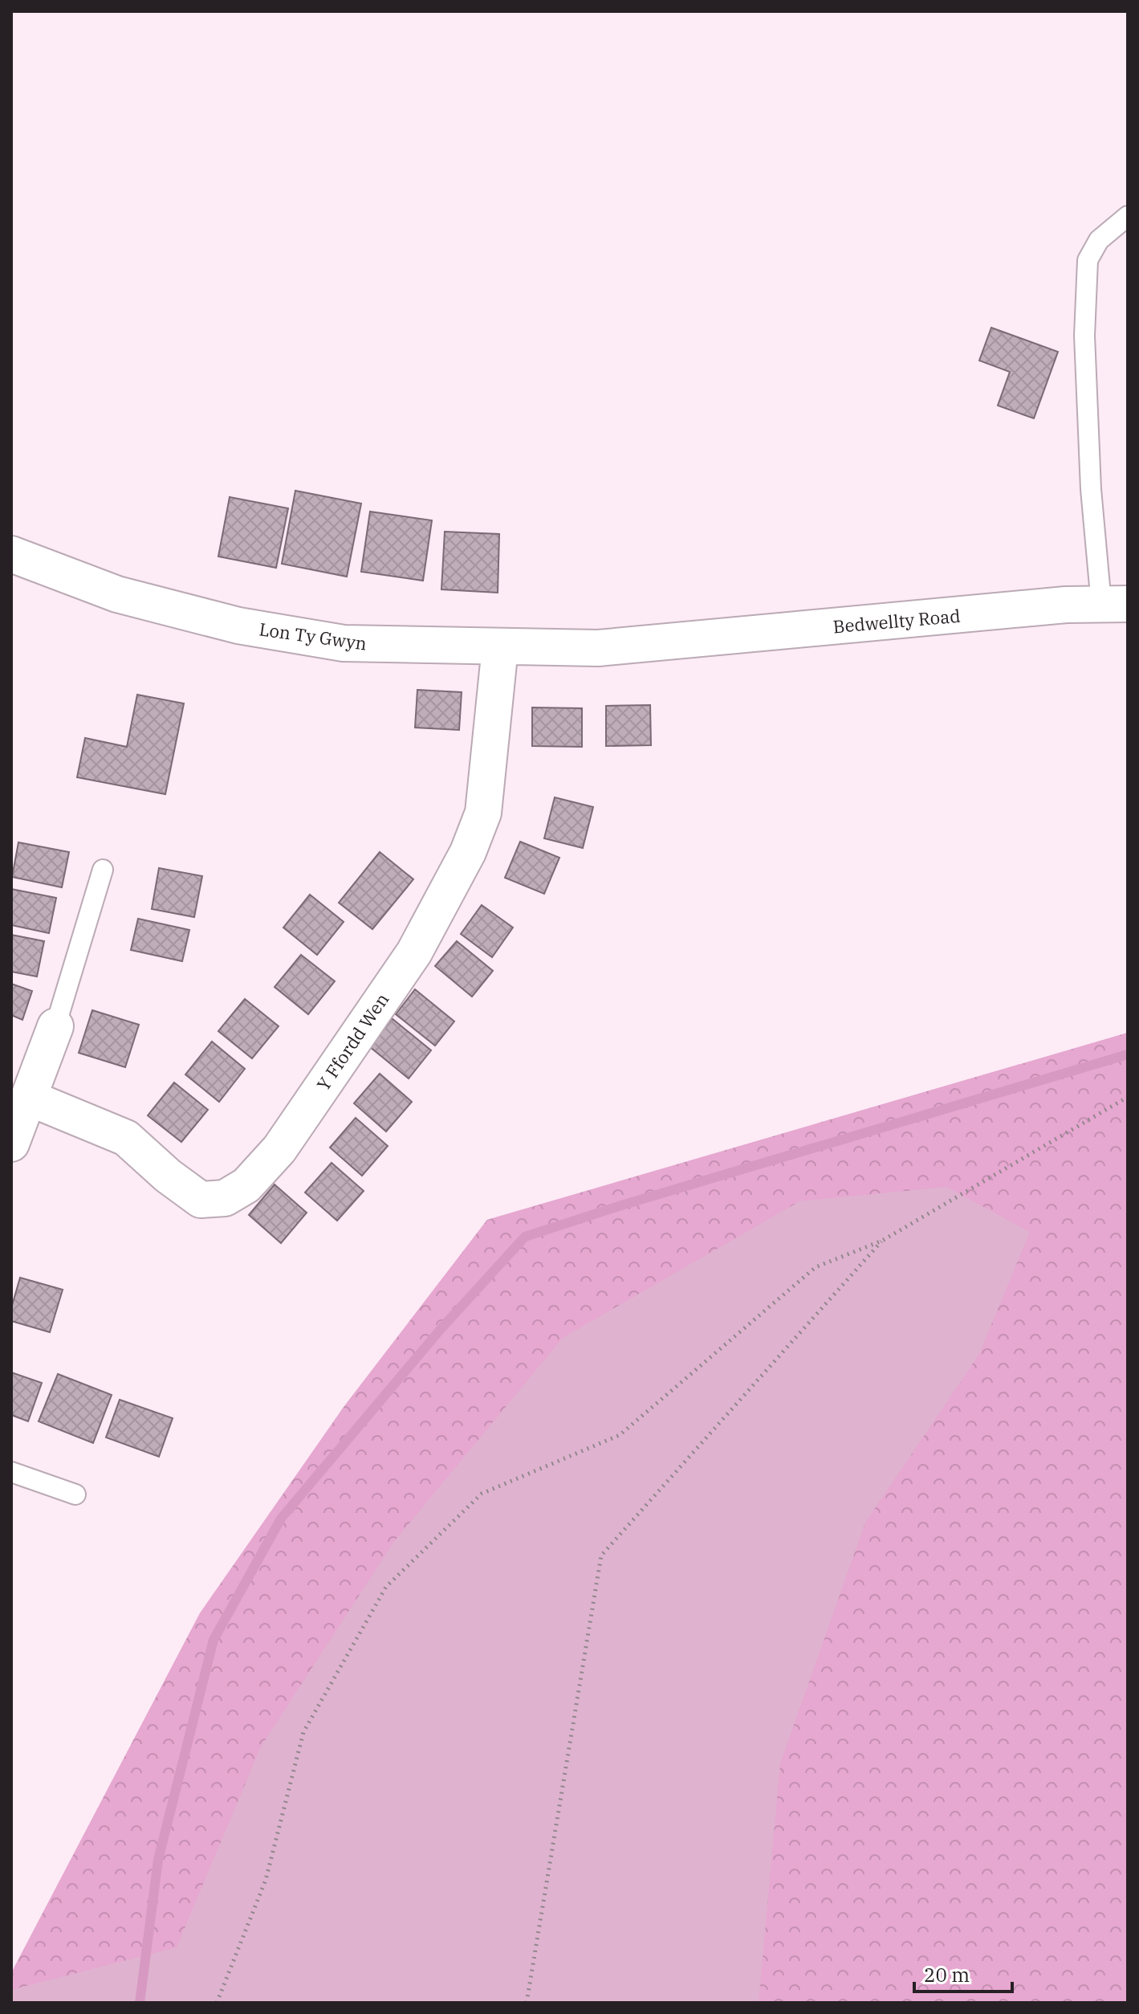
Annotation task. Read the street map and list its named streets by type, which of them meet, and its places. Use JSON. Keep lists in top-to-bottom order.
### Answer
{
  "streets": {
    "street": ["Bedwellty Road", "Lon Ty Gwyn", "Y Ffordd Wen"]
  },
  "crossings": [
    ["Bedwellty Road", "Lon Ty Gwyn"],
    ["Lon Ty Gwyn", "Y Ffordd Wen"]
  ],
  "scale_bar": "20 m"
}
